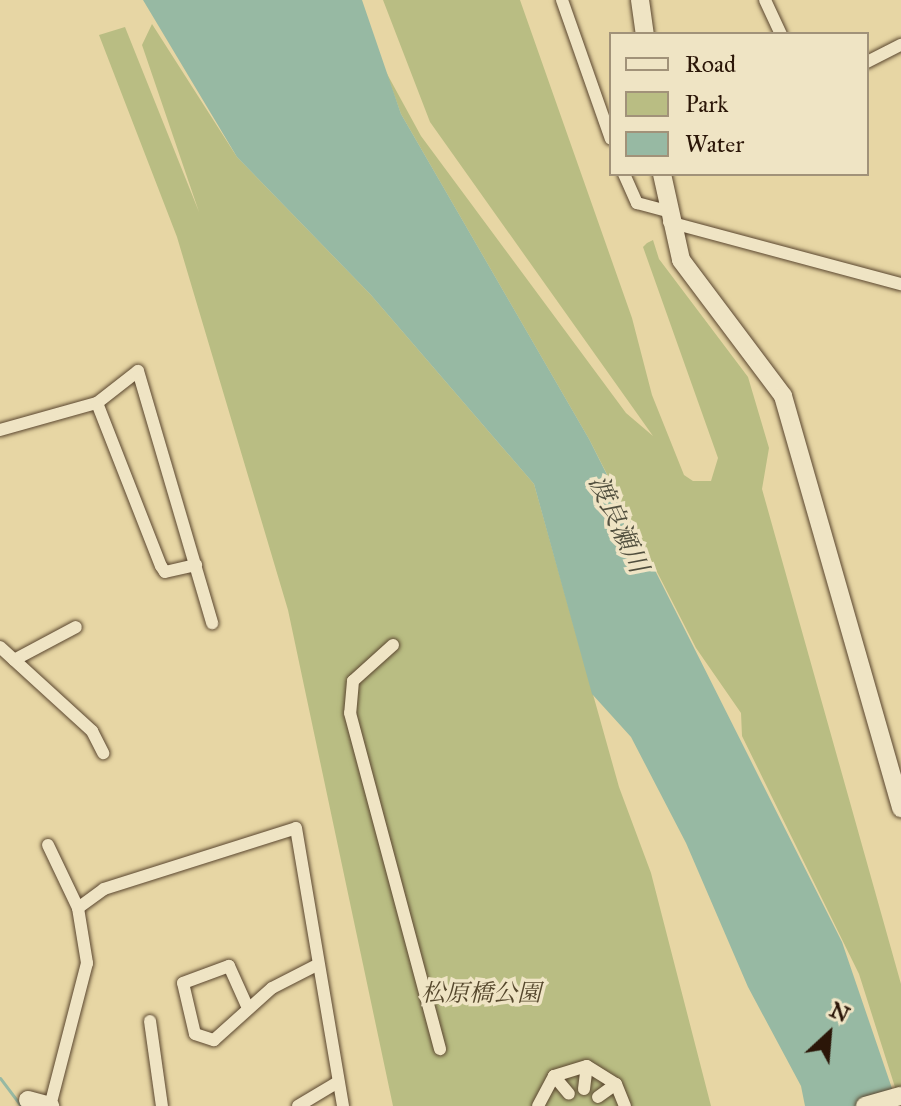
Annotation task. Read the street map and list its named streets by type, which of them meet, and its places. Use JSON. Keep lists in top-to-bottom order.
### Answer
{
  "water": ["渡良瀬川"],
  "parks": ["松原橋公園"],
  "legend": ["Road", "Park", "Water"],
  "north": "top right"
}
